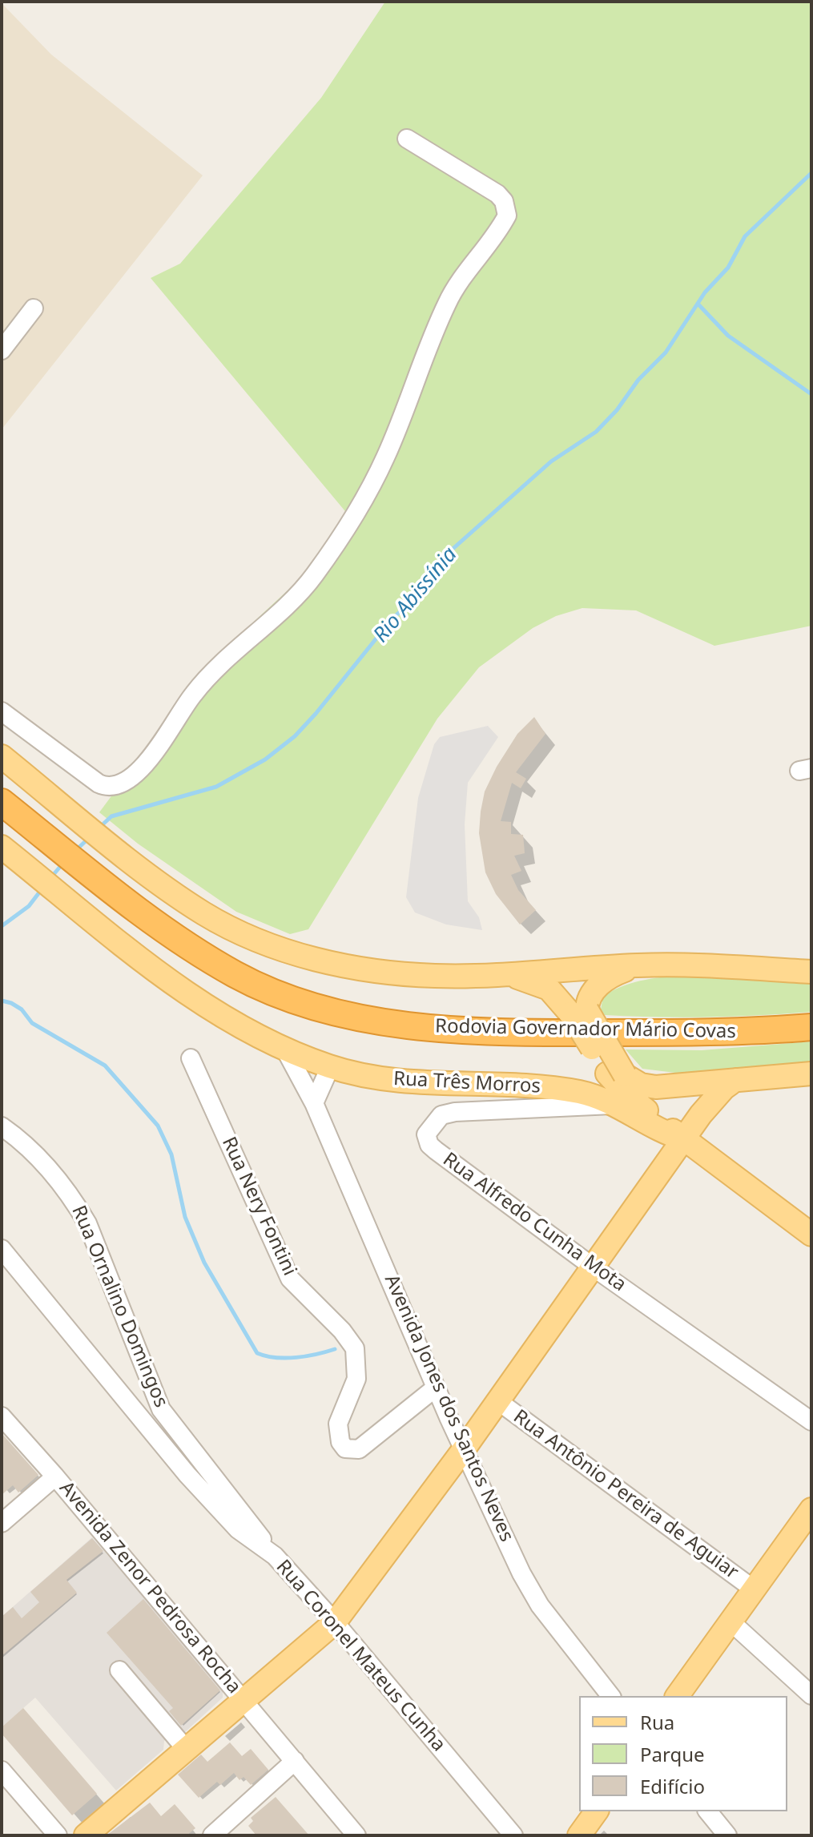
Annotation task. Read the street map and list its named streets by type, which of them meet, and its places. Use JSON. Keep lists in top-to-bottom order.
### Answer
{
  "streets": {
    "highway": ["Rodovia Governador Mário Covas"],
    "main road": ["Rua Três Morros"],
    "street": [
      "Rua Nery Fontini",
      "Rua Alfredo Cunha Mota",
      "Rua Ornalino Domingos",
      "Avenida Jones dos Santos Neves",
      "Rua Antônio Pereira de Aguiar",
      "Avenida Zenor Pedrosa Rocha",
      "Rua Coronel Mateus Cunha"
    ]
  },
  "crossings": [
    ["Rua Três Morros", "Rua Alfredo Cunha Mota"],
    ["Rua Três Morros", "Avenida Jones dos Santos Neves"],
    ["Rua Nery Fontini", "Avenida Jones dos Santos Neves"],
    ["Rua Ornalino Domingos", "Rua Coronel Mateus Cunha"]
  ],
  "water": ["Rio Abissínia"],
  "legend": ["Rua", "Parque", "Edifício"]
}
